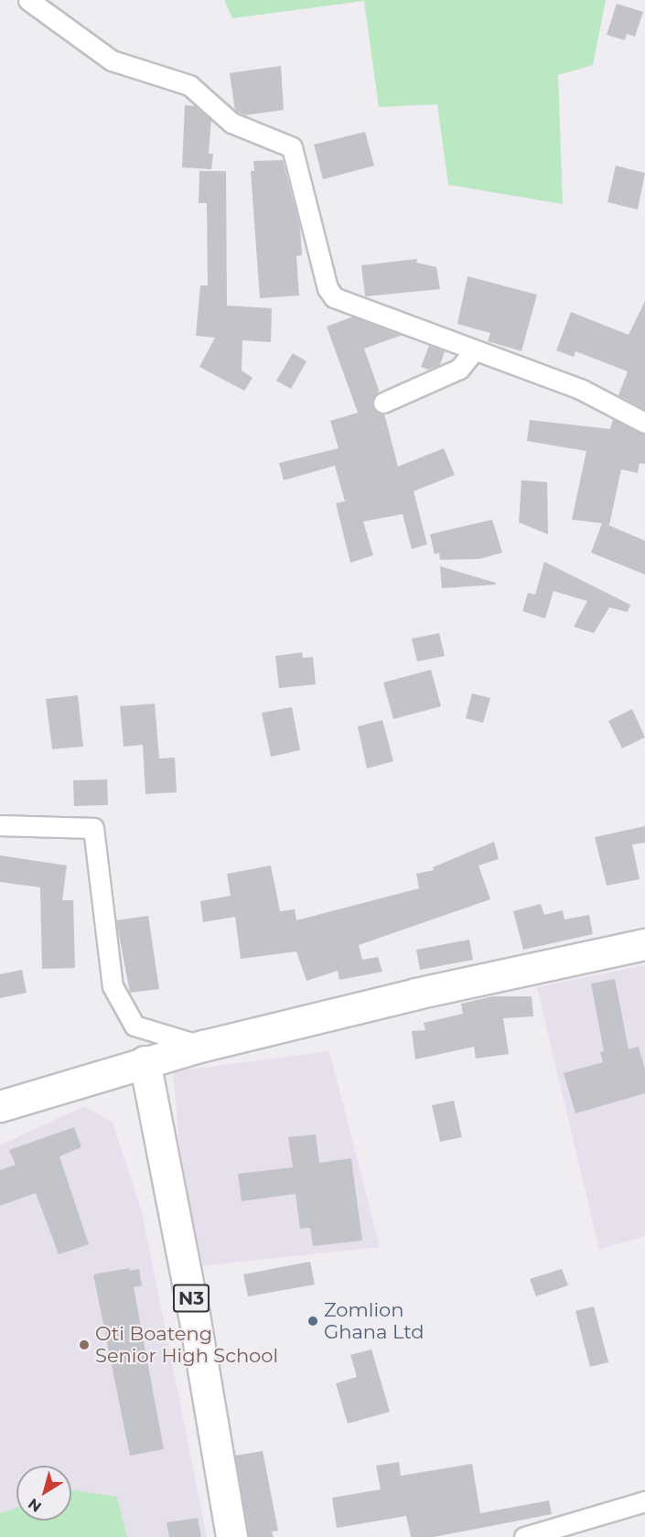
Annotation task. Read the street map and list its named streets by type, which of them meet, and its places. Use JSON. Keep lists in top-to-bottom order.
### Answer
{
  "streets": {
    "main road": ["N3"]
  },
  "places": ["Zomlion Ghana Ltd", "Oti Boateng Senior High School"],
  "north": "bottom left"
}
